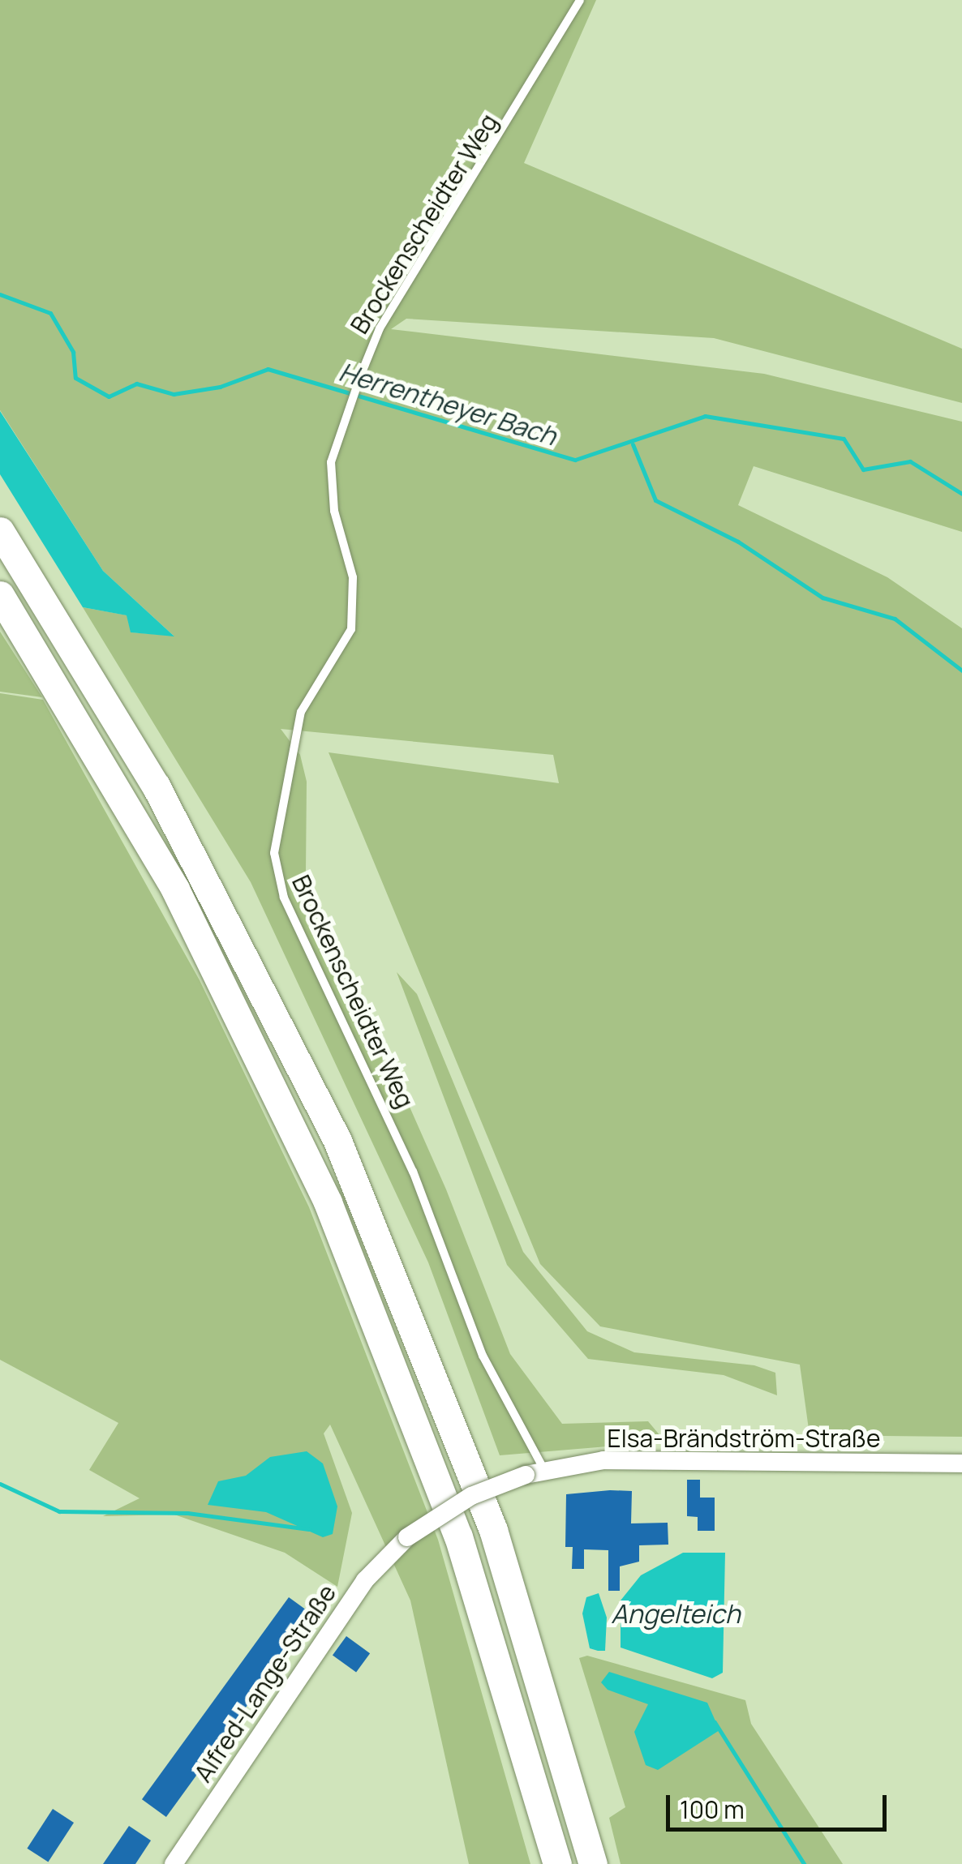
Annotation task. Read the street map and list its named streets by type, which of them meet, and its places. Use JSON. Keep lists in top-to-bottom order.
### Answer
{
  "streets": {
    "street": ["Elsa-Brändström-Straße", "Alfred-Lange-Straße"],
    "lane": ["Brockenscheidter Weg"]
  },
  "crossings": [
    ["Brockenscheidter Weg", "Elsa-Brändström-Straße"],
    ["Elsa-Brändström-Straße", "Alfred-Lange-Straße"]
  ],
  "water": ["Herrentheyer Bach", "Angelteich"],
  "scale_bar": "100 m"
}
